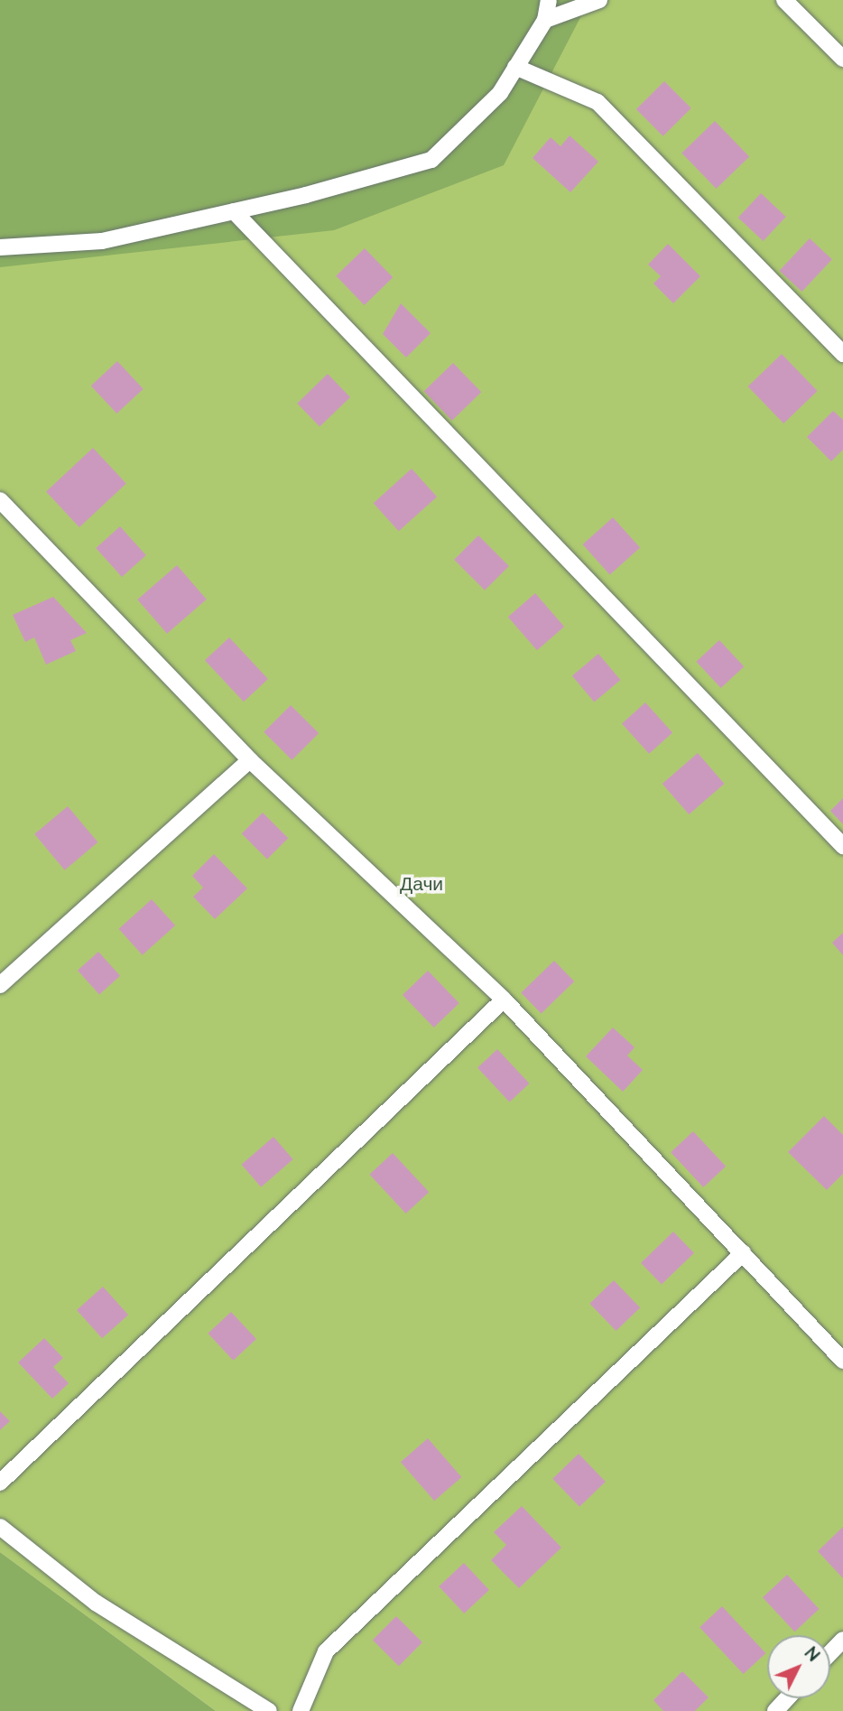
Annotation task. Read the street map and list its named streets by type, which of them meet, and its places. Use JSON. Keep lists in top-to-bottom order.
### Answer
{
  "parks": ["Дачи"],
  "north": "top right"
}
